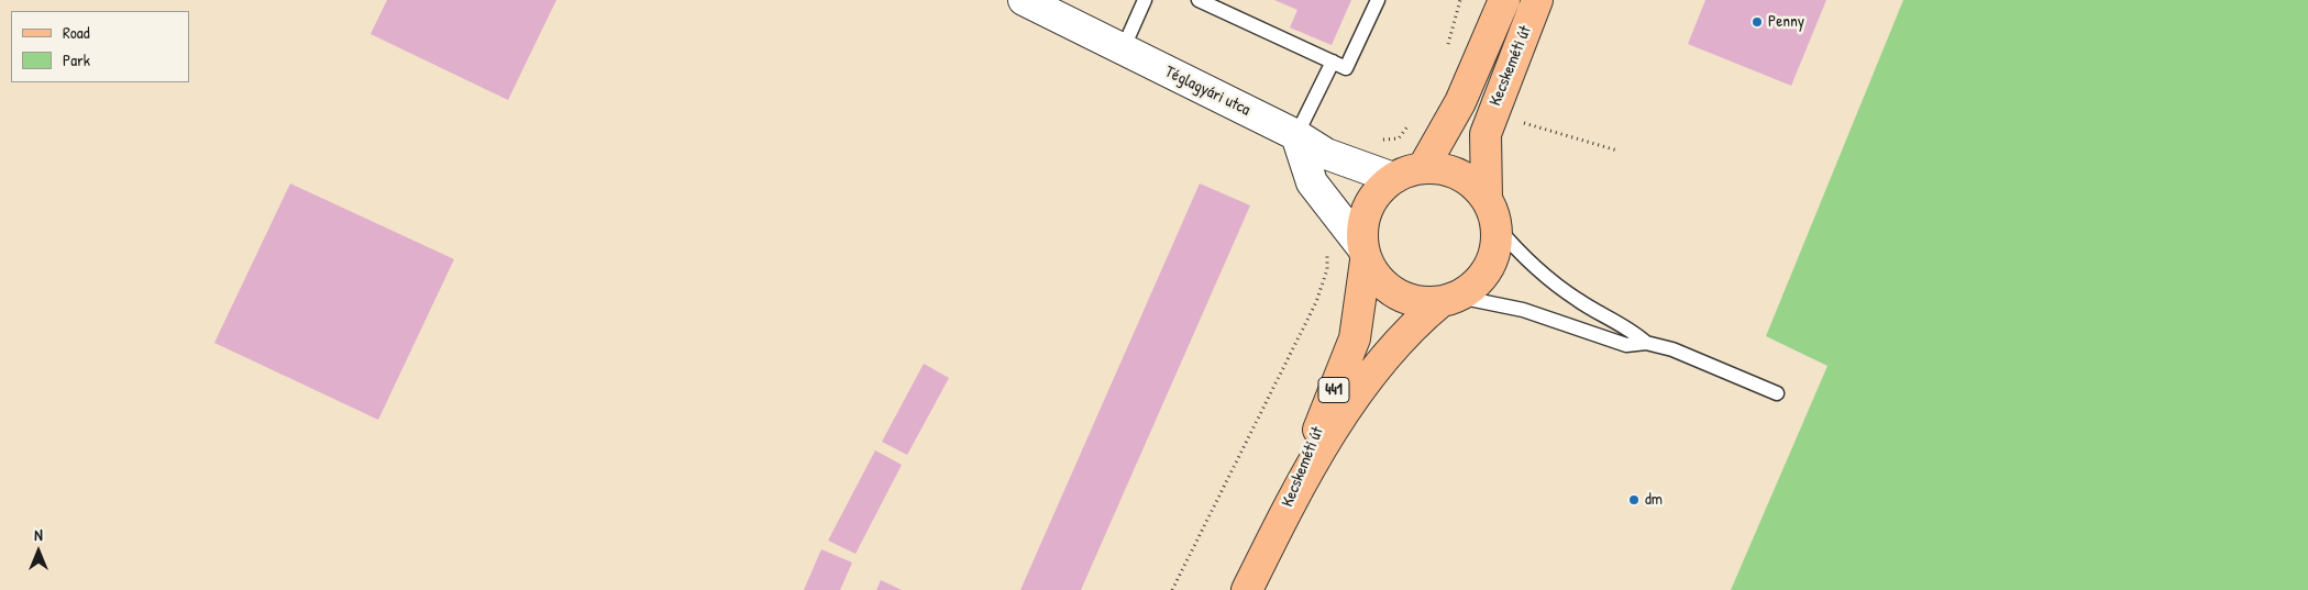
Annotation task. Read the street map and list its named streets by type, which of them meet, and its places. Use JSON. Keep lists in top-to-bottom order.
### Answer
{
  "streets": {
    "main road": ["Kecskeméti út", "441"],
    "street": ["Téglagyári utca"]
  },
  "crossings": [
    ["Kecskeméti út", "Téglagyári utca"]
  ],
  "places": ["Penny", "dm"],
  "legend": ["Road", "Park"],
  "north": "top"
}
